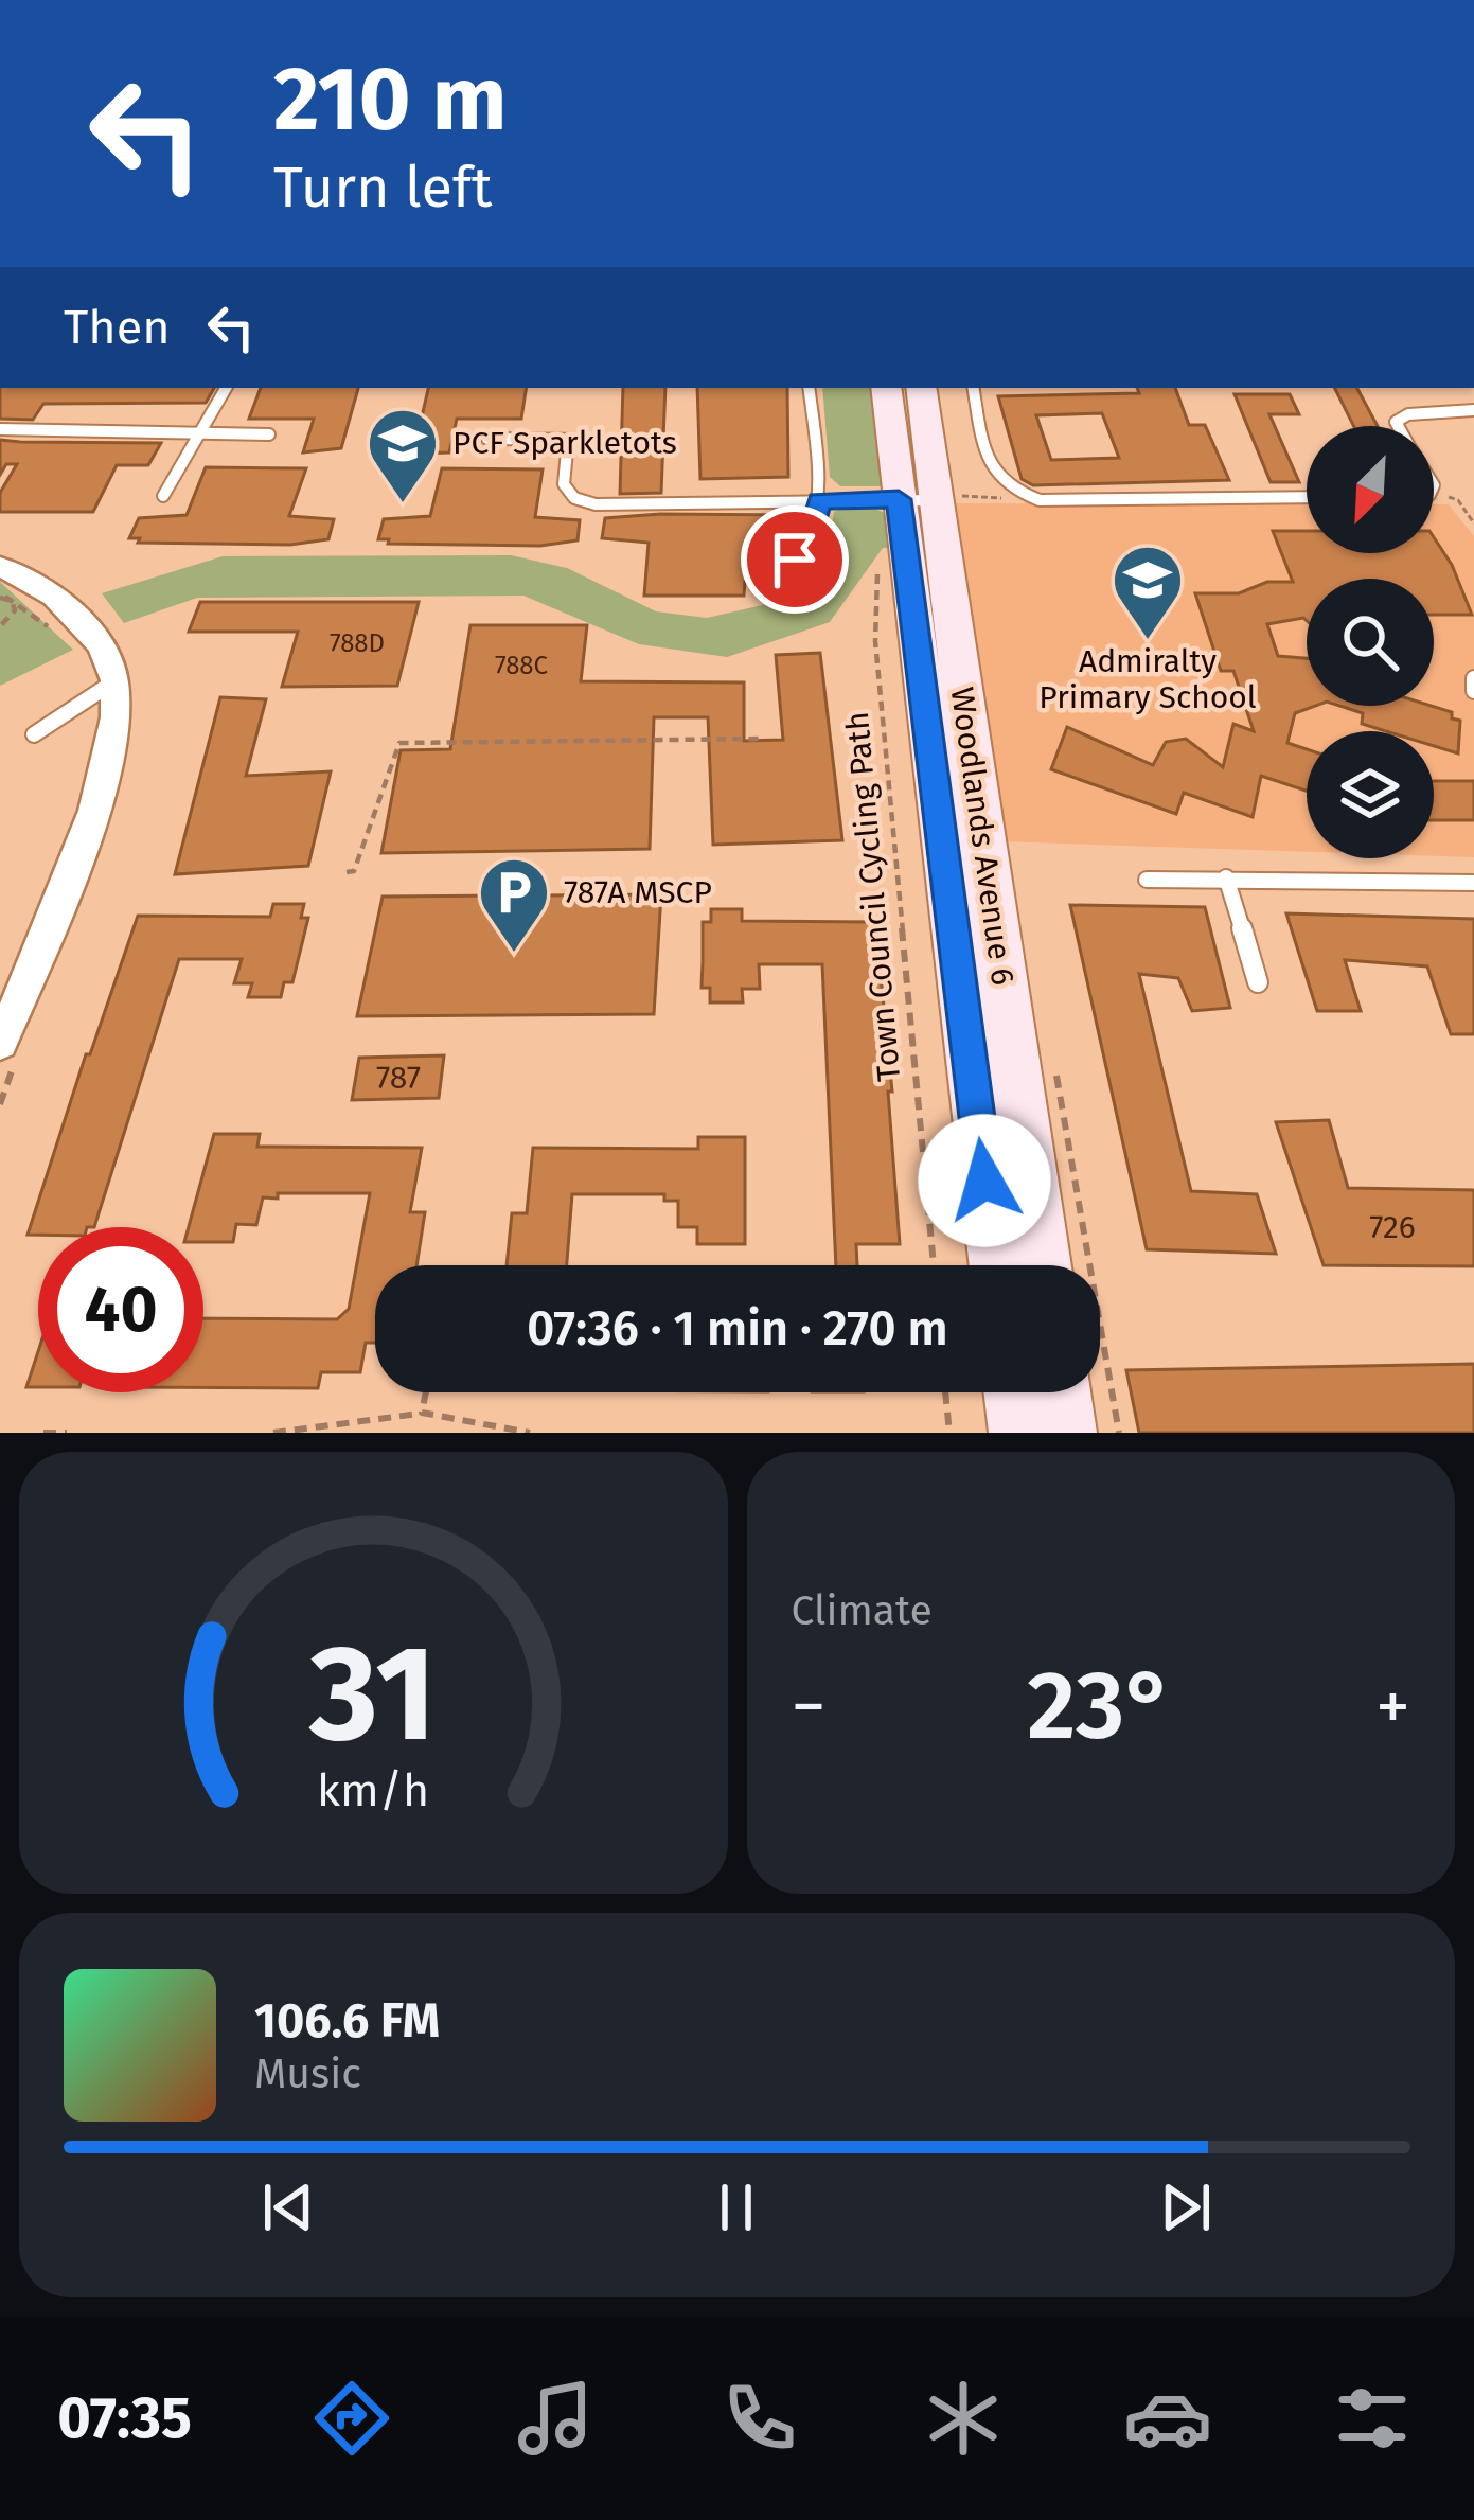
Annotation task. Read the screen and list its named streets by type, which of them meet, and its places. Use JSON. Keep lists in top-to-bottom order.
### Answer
{
  "streets": {
    "street": ["Woodlands Avenue 6"],
    "path": ["Town Council Cycling Path"]
  },
  "places": {
    "school or university": ["PCF Sparkletots", "Admiralty Primary School"],
    "parking": ["787A MSCP"]
  },
  "house_numbers": [
    "788D",
    "788C",
    "787",
    "726"
  ],
  "north": "bottom left",
  "page": {
    "turn": ["210 m", "Turn left"],
    "then": "Then",
    "limit": "40",
    "trip": "07:36 · 1 min · 270 m",
    "tile": "Climate",
    "heat": ["−", "23°", "+"],
    "song": ["106.6 FM", "Music"],
    "tabs": "07:35",
    "gauge": ["31", "km/h"]
  }
}
